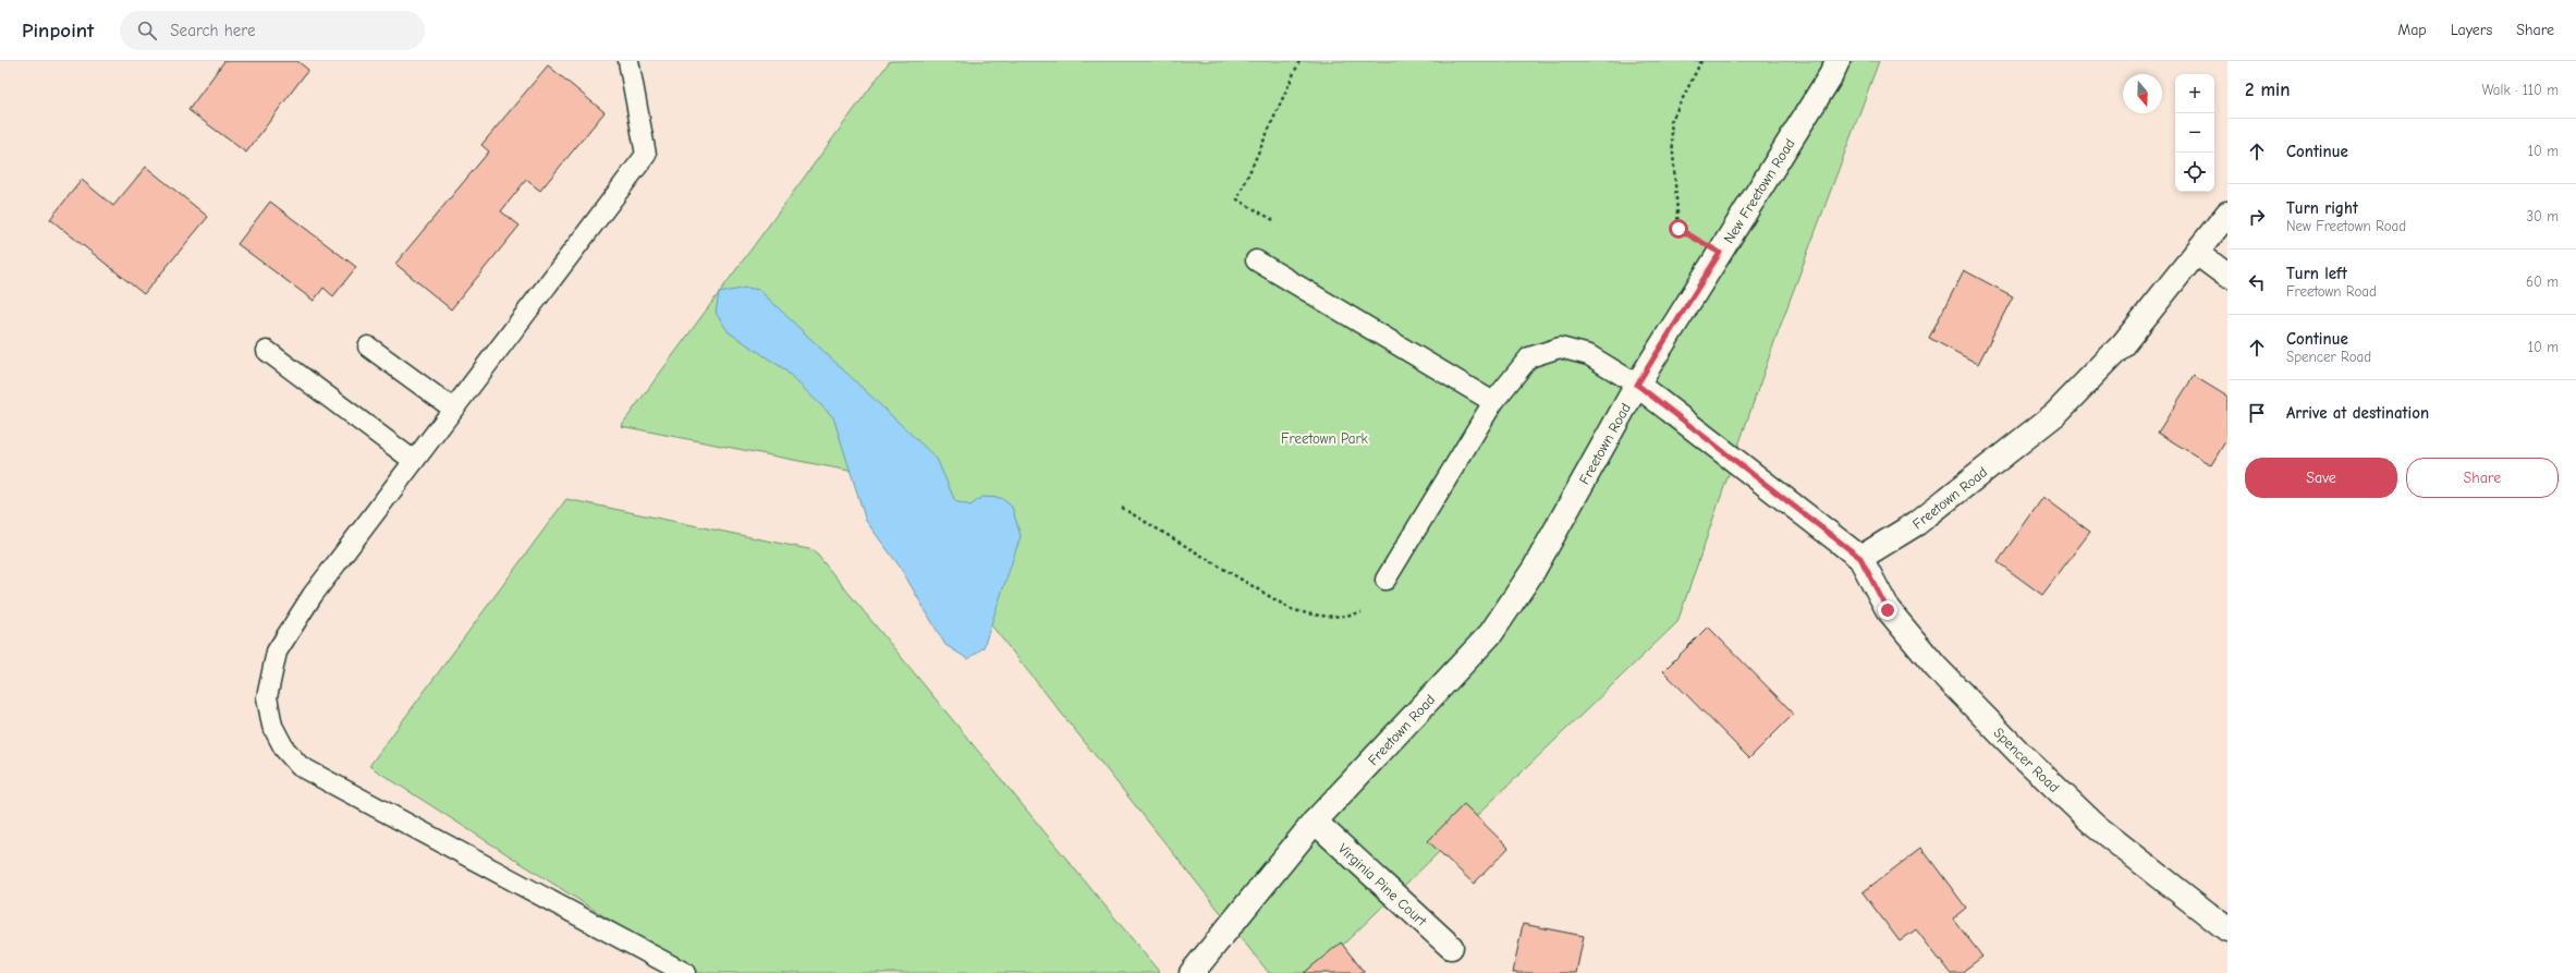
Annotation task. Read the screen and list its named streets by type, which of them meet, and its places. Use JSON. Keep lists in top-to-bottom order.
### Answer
{
  "streets": {
    "street": [
      "New Freetown Road",
      "Freetown Road",
      "Spencer Road",
      "Virginia Pine Court"
    ]
  },
  "crossings": [
    ["New Freetown Road", "Freetown Road"],
    ["Freetown Road", "Spencer Road"],
    ["Freetown Road", "Virginia Pine Court"]
  ],
  "parks": ["Freetown Park"],
  "north": "bottom",
  "page": {
    "header": "Pinpoint",
    "search": "Search here",
    "nav": ["Map", "Layers", "Share"],
    "heading": ["2 min", "Walk · 110 m"],
    "map_buttons": ["+", "−"],
    "list": [
      ["Continue", "10 m"],
      ["Turn right", "New Freetown Road", "30 m"],
      ["Turn left", "Freetown Road", "60 m"],
      ["Continue", "Spencer Road", "10 m"],
      "Arrive at destination"
    ],
    "buttons": ["Save", "Share"]
  }
}
